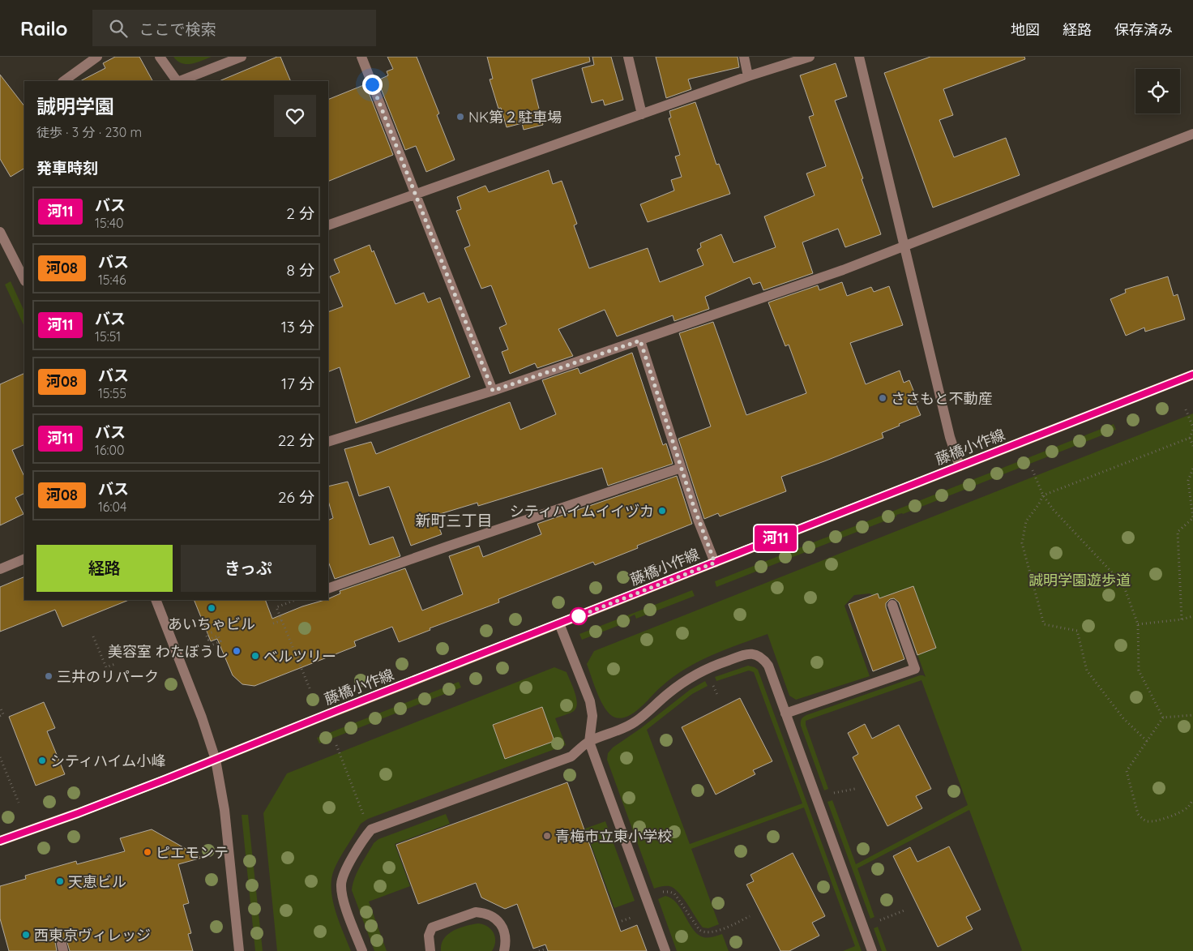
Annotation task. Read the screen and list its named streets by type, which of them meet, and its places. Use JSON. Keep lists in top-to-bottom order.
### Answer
{
  "streets": {
    "main road": ["藤橋小作線"]
  },
  "districts": ["新町三丁目"],
  "parks": ["誠明学園遊歩道"],
  "places": [
    "NK第２駐車場",
    "ささもと不動産",
    "シティハイムイイヅカ",
    "あいちゃビル",
    "美容室 わたぼうし",
    "ベルツリー",
    "三井のリパーク",
    "シティハイム小峰",
    "青梅市立東小学校",
    "ピエモンテ",
    "天恵ビル",
    "西東京ヴィレッジ"
  ],
  "lines": ["bus line 河11"],
  "page": {
    "header": "Railo",
    "search": "ここで検索",
    "nav": ["地図", "経路", "保存済み"],
    "on_map": "河11",
    "heading": [
      ["誠明学園", "徒歩 · 3 分 · 230 m"],
      "発車時刻"
    ],
    "list": [
      {
        "mark": "河11",
        "name": "バス",
        "note": "15:40",
        "value": "2 分"
      },
      {
        "mark": "河08",
        "name": "バス",
        "note": "15:46",
        "value": "8 分"
      },
      {
        "mark": "河11",
        "name": "バス",
        "note": "15:51",
        "value": "13 分"
      },
      {
        "mark": "河08",
        "name": "バス",
        "note": "15:55",
        "value": "17 分"
      },
      {
        "mark": "河11",
        "name": "バス",
        "note": "16:00",
        "value": "22 分"
      },
      {
        "mark": "河08",
        "name": "バス",
        "note": "16:04",
        "value": "26 分"
      }
    ],
    "buttons": ["経路", "きっぷ"]
  }
}
